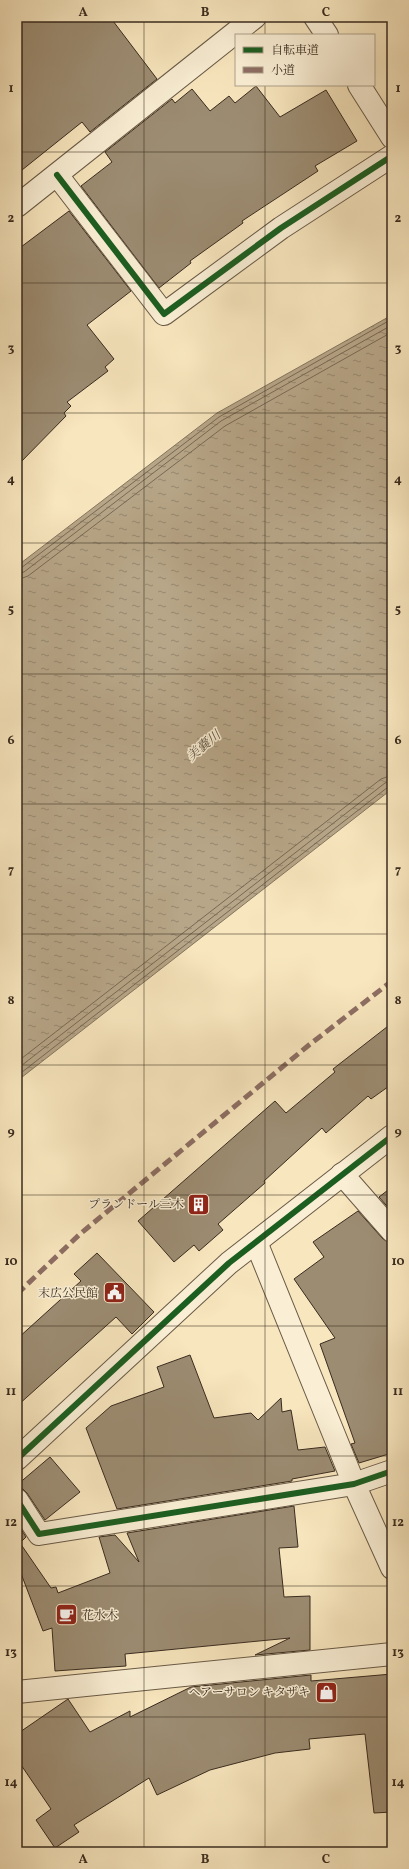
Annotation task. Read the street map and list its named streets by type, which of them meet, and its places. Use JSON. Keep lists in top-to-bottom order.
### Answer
{
  "water": ["美嚢川"],
  "places": {
    "building": ["プランドール三木"],
    "public building": ["末広公民館"],
    "cafe": ["花水木"],
    "shop": ["ヘアーサロン キタザキ"]
  },
  "legend": ["自転車道", "小道"],
  "grid": {
    "columns": ["A", "B", "C"],
    "rows": [
      "1",
      "2",
      "3",
      "4",
      "5",
      "6",
      "7",
      "8",
      "9",
      "10",
      "11",
      "12",
      "13",
      "14"
    ]
  }
}
